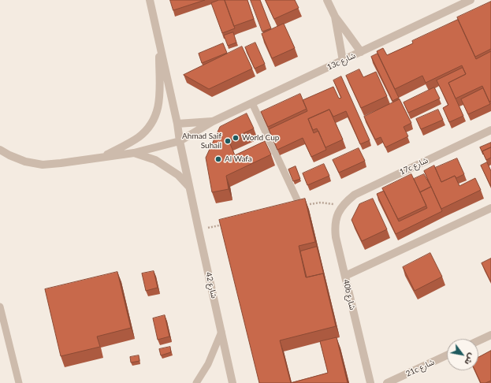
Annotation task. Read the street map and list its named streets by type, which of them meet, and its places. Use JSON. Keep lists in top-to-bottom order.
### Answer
{
  "streets": {
    "street": [
      "13c شارع",
      "17c شارع",
      "شارع 42",
      "40b شارع",
      "21c شارع"
    ]
  },
  "crossings": [
    ["13c شارع", "شارع 42"],
    ["17c شارع", "40b شارع"]
  ],
  "places": ["World Cup", "Ahmad Saif Suhail", "Al Wafa"],
  "north": "bottom right"
}
